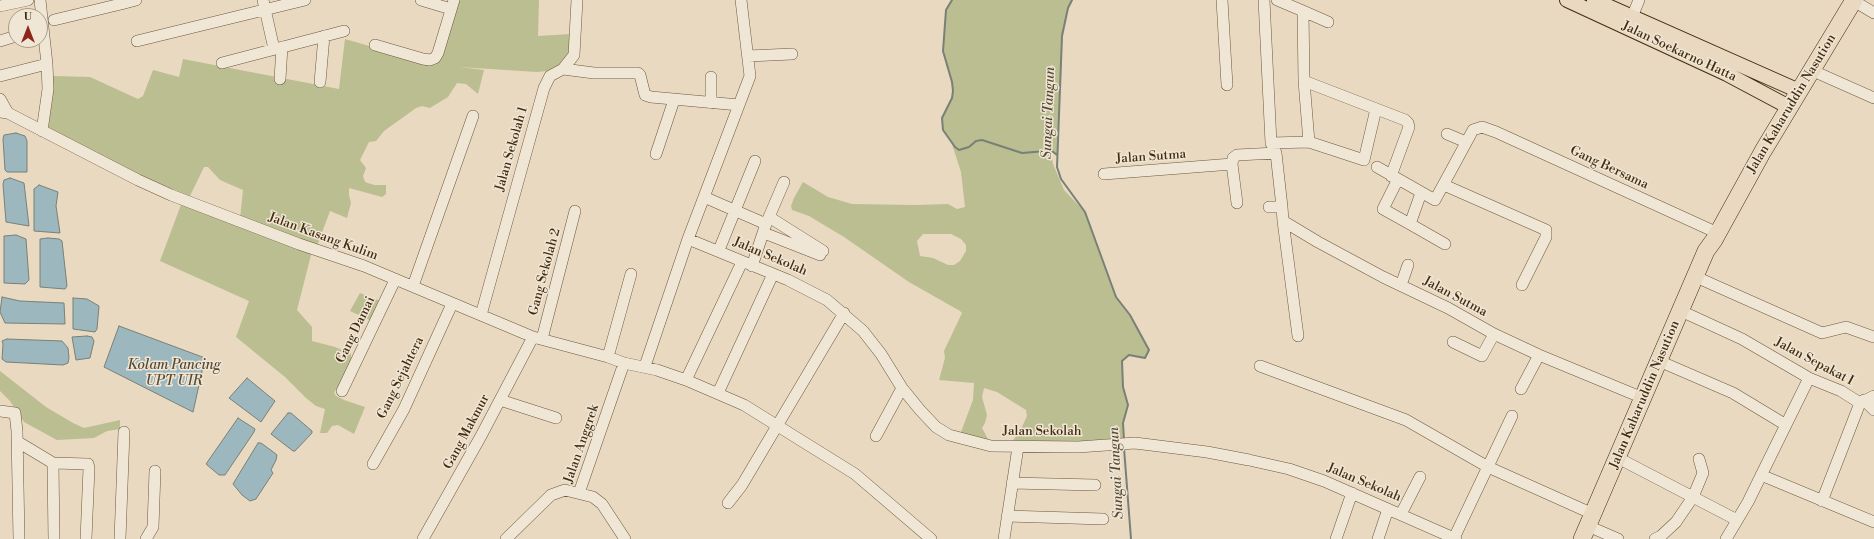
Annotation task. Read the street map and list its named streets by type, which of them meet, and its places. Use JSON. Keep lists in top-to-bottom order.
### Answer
{
  "streets": {
    "highway": ["Jalan Kaharuddin Nasution"],
    "main road": ["Jalan Soekarno Hatta"],
    "street": [
      "Jalan Sekolah 1",
      "Jalan Sutma",
      "Gang Bersama",
      "Jalan Kasang Kulim",
      "Jalan Sekolah",
      "Gang Sekolah 2",
      "Gang Damai",
      "Jalan Sepakat I",
      "Gang Sejahtera",
      "Gang Makmur",
      "Jalan Anggrek"
    ]
  },
  "crossings": [
    ["Jalan Soekarno Hatta", "Jalan Kaharuddin Nasution"],
    ["Jalan Kaharuddin Nasution", "Jalan Sutma"],
    ["Jalan Kaharuddin Nasution", "Gang Bersama"],
    ["Jalan Kaharuddin Nasution", "Jalan Sepakat I"],
    ["Jalan Sekolah 1", "Jalan Kasang Kulim"],
    ["Jalan Kasang Kulim", "Gang Sekolah 2"],
    ["Jalan Kasang Kulim", "Gang Damai"],
    ["Jalan Kasang Kulim", "Gang Sejahtera"],
    ["Jalan Kasang Kulim", "Gang Makmur"],
    ["Jalan Kasang Kulim", "Jalan Anggrek"],
    ["Gang Sekolah 2", "Gang Makmur"]
  ],
  "water": ["Sungai Tangun", "Kolam Pancing UPT UIR"],
  "north": "top"
}
